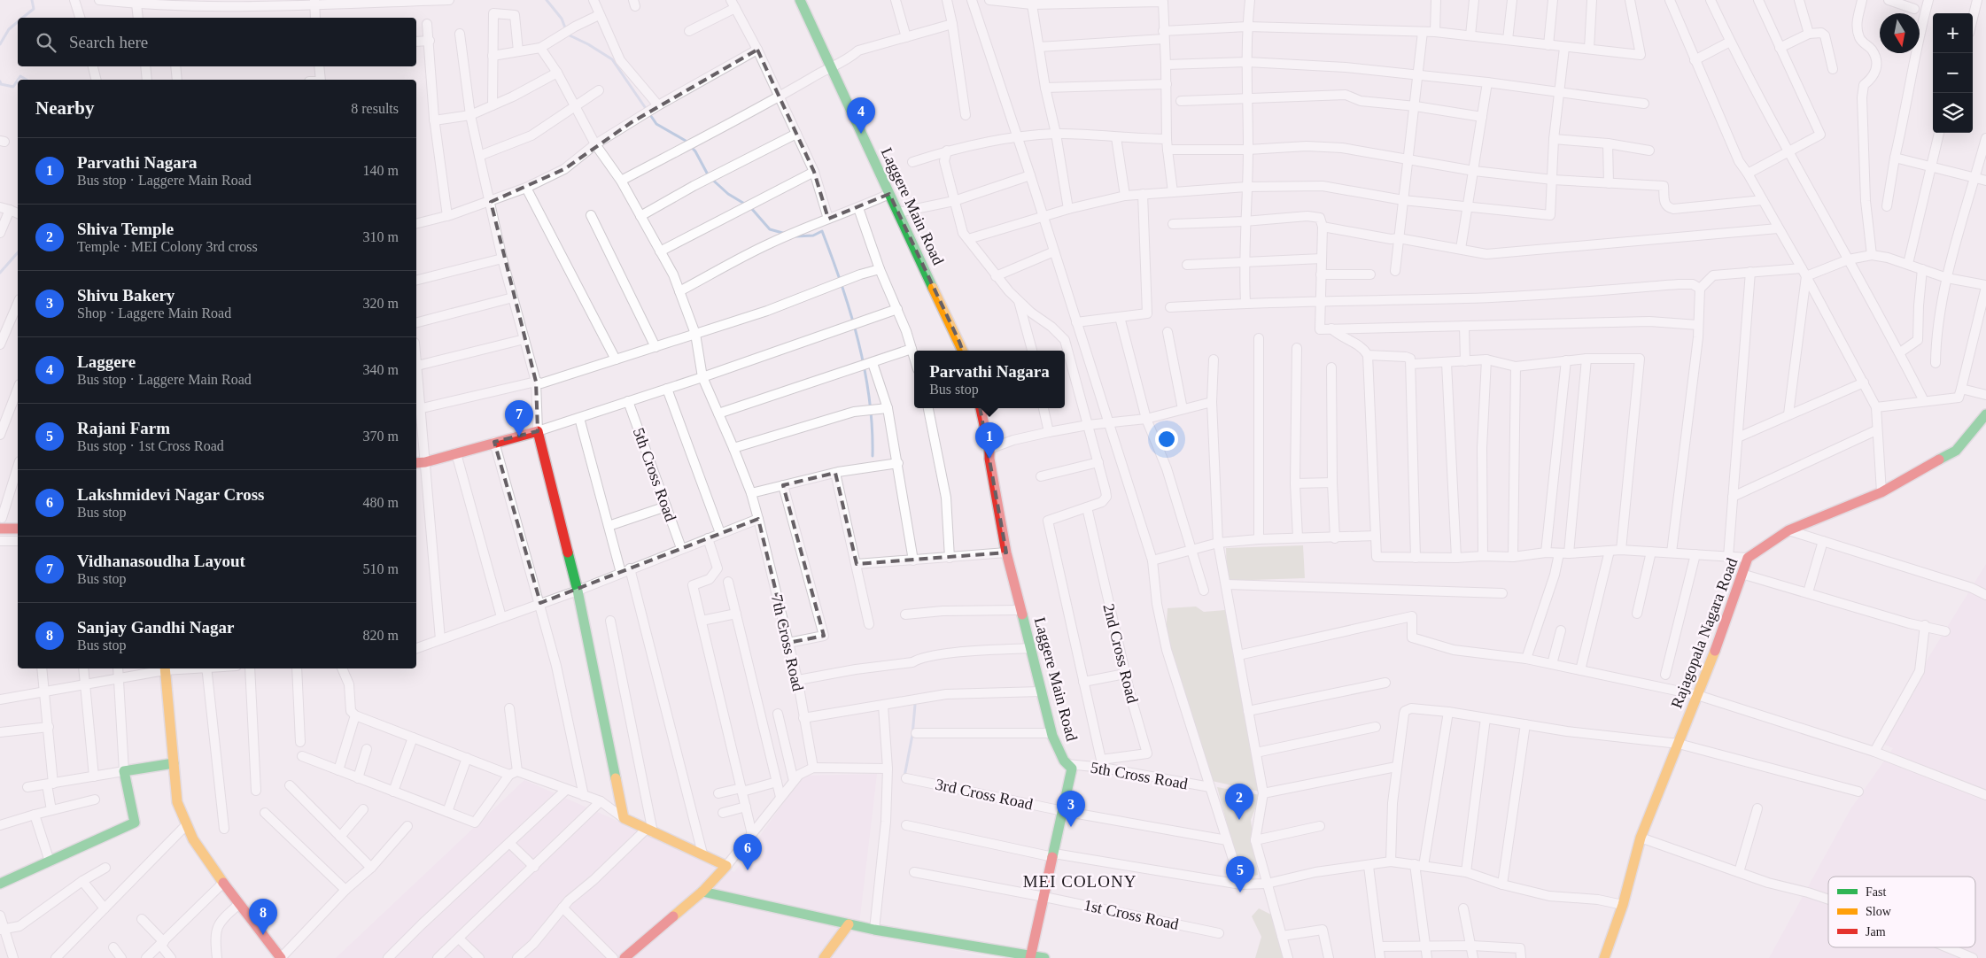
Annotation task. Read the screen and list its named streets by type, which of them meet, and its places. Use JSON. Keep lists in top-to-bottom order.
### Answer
{
  "streets": {
    "street": [
      "Laggere Main Road",
      "5th Cross Road",
      "Rajagopala Nagara Road",
      "7th Cross Road",
      "2nd Cross Road",
      "3rd Cross Road",
      "1st Cross Road"
    ]
  },
  "crossings": [
    ["Laggere Main Road", "5th Cross Road"],
    ["Laggere Main Road", "3rd Cross Road"],
    ["Laggere Main Road", "1st Cross Road"],
    ["5th Cross Road", "2nd Cross Road"]
  ],
  "districts": ["MEI COLONY"],
  "legend": ["Fast", "Slow", "Jam"],
  "north": "bottom",
  "page": {
    "map_buttons": ["+", "−"],
    "search": "Search here",
    "heading": ["Nearby", "8 results"],
    "pins": [
      "4",
      "7",
      "1",
      "2",
      "3",
      "6",
      "5",
      "8"
    ],
    "list": [
      {
        "mark": "1",
        "name": "Parvathi Nagara",
        "note": "Bus stop · Laggere Main Road",
        "value": "140 m"
      },
      {
        "mark": "2",
        "name": "Shiva Temple",
        "note": "Temple · MEI Colony 3rd cross",
        "value": "310 m"
      },
      {
        "mark": "3",
        "name": "Shivu Bakery",
        "note": "Shop · Laggere Main Road",
        "value": "320 m"
      },
      {
        "mark": "4",
        "name": "Laggere",
        "note": "Bus stop · Laggere Main Road",
        "value": "340 m"
      },
      {
        "mark": "5",
        "name": "Rajani Farm",
        "note": "Bus stop · 1st Cross Road",
        "value": "370 m"
      },
      {
        "mark": "6",
        "name": "Lakshmidevi Nagar Cross",
        "note": "Bus stop",
        "value": "480 m"
      },
      {
        "mark": "7",
        "name": "Vidhanasoudha Layout",
        "note": "Bus stop",
        "value": "510 m"
      },
      {
        "mark": "8",
        "name": "Sanjay Gandhi Nagar",
        "note": "Bus stop",
        "value": "820 m"
      }
    ],
    "popup": ["Parvathi Nagara", "Bus stop"]
  }
}
